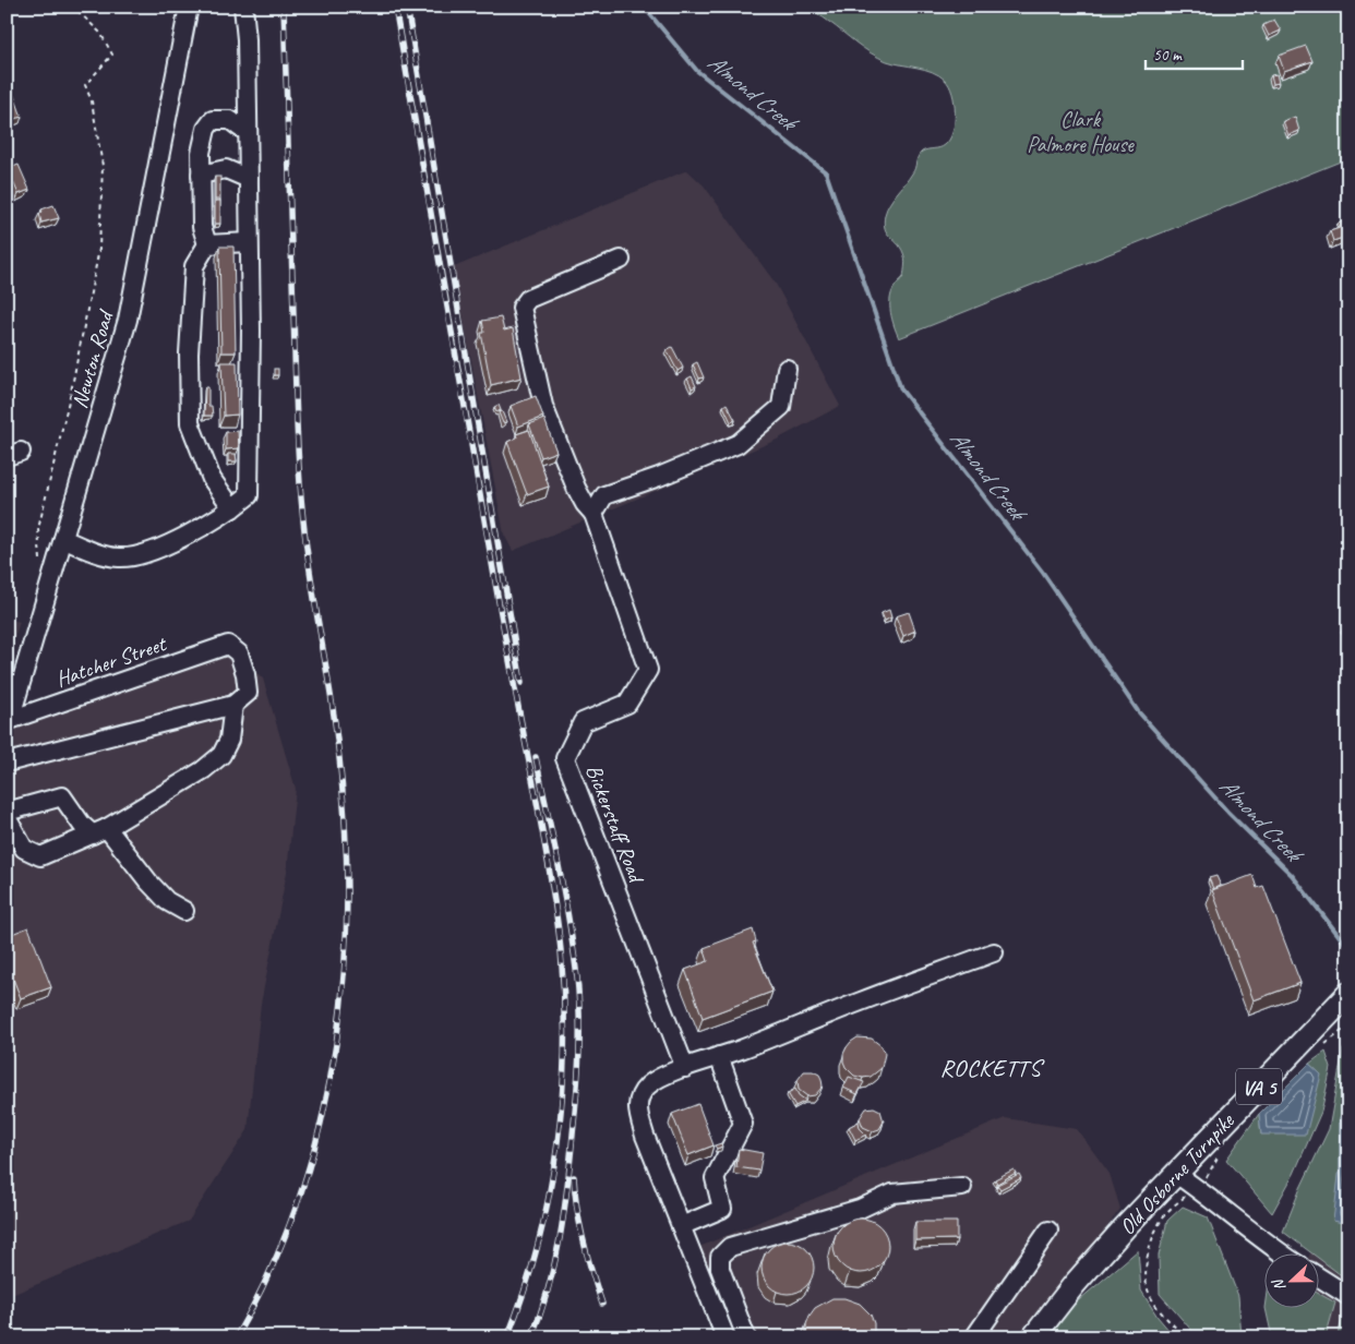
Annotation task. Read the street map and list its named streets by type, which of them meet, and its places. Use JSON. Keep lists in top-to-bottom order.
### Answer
{
  "streets": {
    "main road": ["VA 5", "Old Osborne Turnpike"],
    "street": ["Newton Road", "Hatcher Street", "Bickerstaff Road"]
  },
  "crossings": [
    ["Newton Road", "Hatcher Street"]
  ],
  "districts": ["ROCKETTS"],
  "water": ["Almond Creek"],
  "parks": ["Clark Palmore House"],
  "scale_bar": "50 m",
  "north": "left"
}
